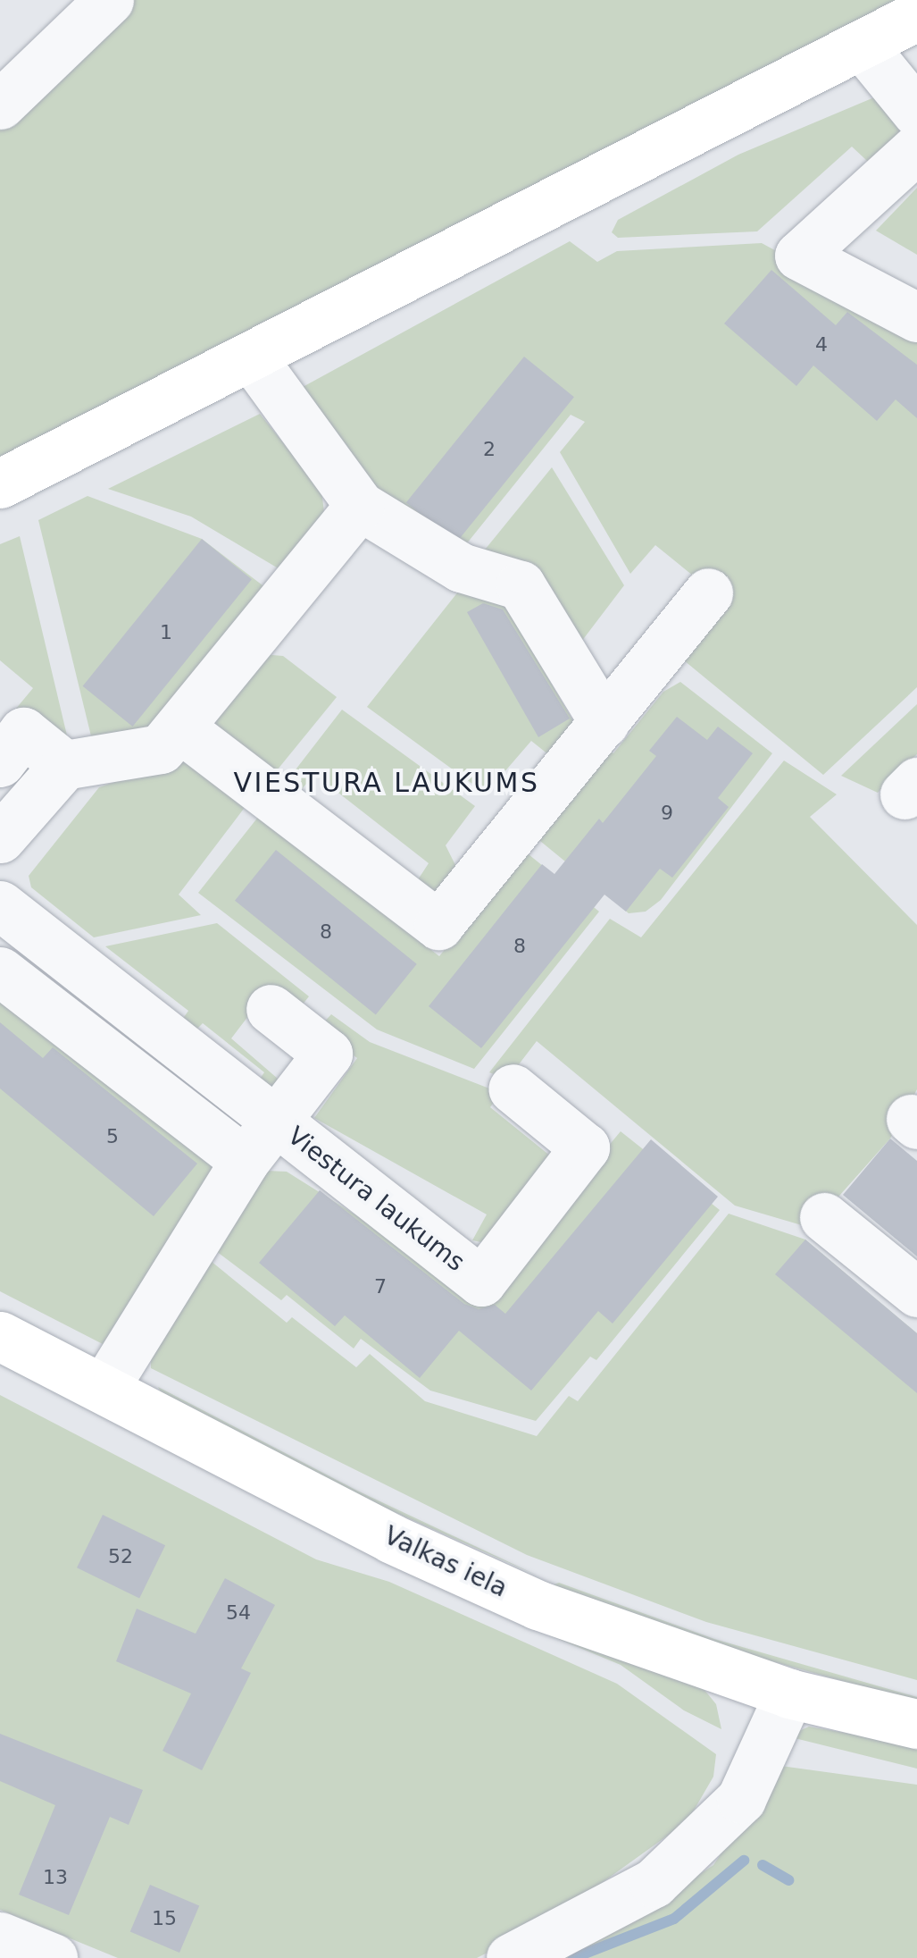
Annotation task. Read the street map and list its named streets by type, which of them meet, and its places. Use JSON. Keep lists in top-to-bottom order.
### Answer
{
  "streets": {
    "main road": ["Valkas iela"],
    "street": ["Viestura laukums"]
  },
  "crossings": [
    ["Viestura laukums", "Valkas iela"]
  ],
  "districts": ["VIESTURA LAUKUMS"],
  "house_numbers": [
    "4",
    "2",
    "1",
    "9",
    "8",
    "8",
    "5",
    "7",
    "52",
    "54",
    "13",
    "15"
  ]
}
